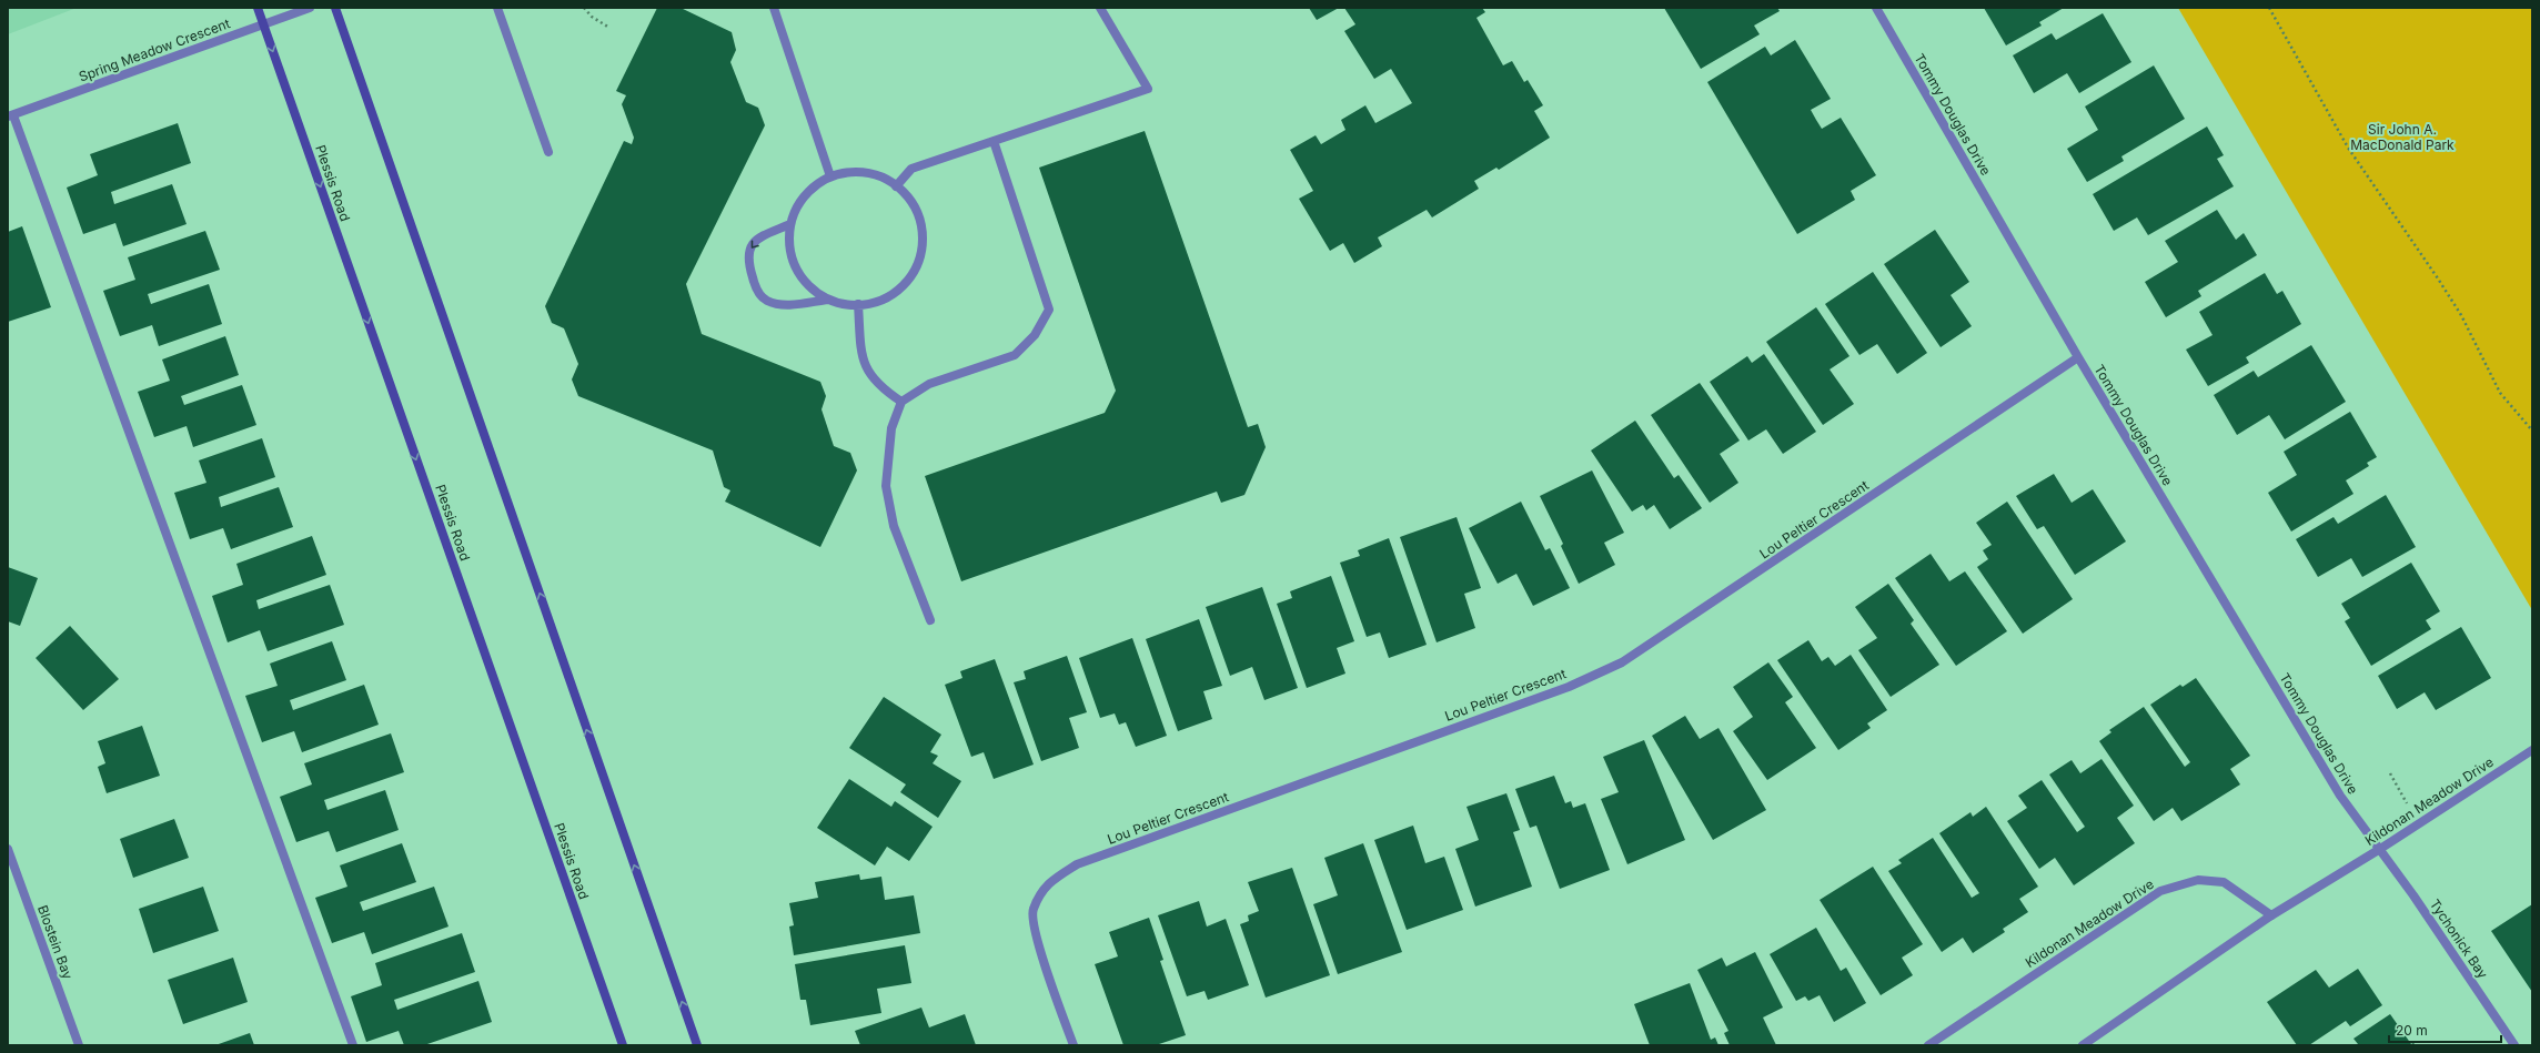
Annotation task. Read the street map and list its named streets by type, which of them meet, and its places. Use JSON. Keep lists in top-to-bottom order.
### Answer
{
  "streets": {
    "main road": ["Plessis Road"],
    "street": [
      "Spring Meadow Crescent",
      "Tommy Douglas Drive",
      "Lou Peltier Crescent",
      "Kildonan Meadow Drive",
      "Tychonick Bay",
      "Blostein Bay"
    ]
  },
  "crossings": [
    ["Spring Meadow Crescent", "Plessis Road"],
    ["Tommy Douglas Drive", "Lou Peltier Crescent"],
    ["Tommy Douglas Drive", "Kildonan Meadow Drive"],
    ["Tommy Douglas Drive", "Tychonick Bay"],
    ["Kildonan Meadow Drive", "Tychonick Bay"]
  ],
  "parks": ["Sir John A. MacDonald Park"],
  "scale_bar": "20 m"
}
